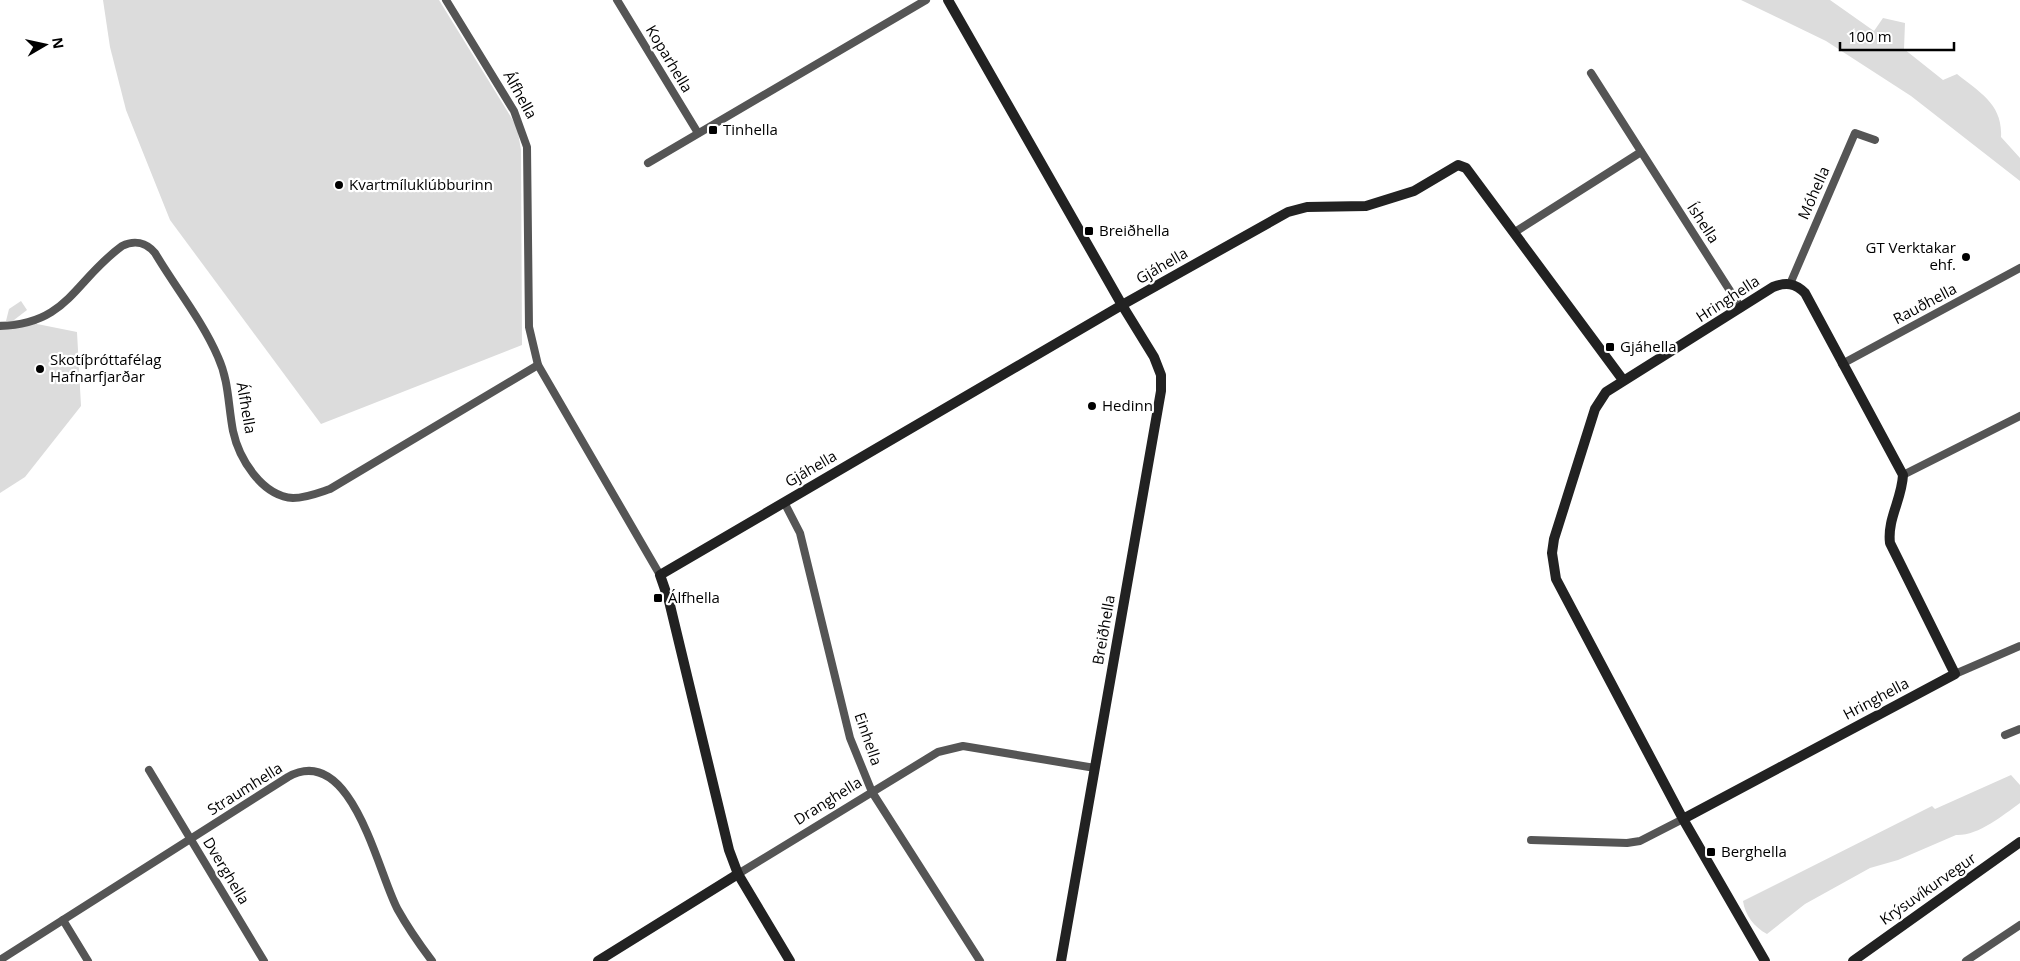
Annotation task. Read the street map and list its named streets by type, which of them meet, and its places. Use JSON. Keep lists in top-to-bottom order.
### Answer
{
  "streets": {
    "street": [
      "Koparhella",
      "Álfhella",
      "Móhella",
      "Íshella",
      "Gjáhella",
      "Hringhella",
      "Rauðhella",
      "Breiðhella",
      "Einhella",
      "Straumhella",
      "Dranghella",
      "Dverghella",
      "Krýsuvíkurvegur"
    ]
  },
  "crossings": [
    ["Álfhella", "Gjáhella"],
    ["Álfhella", "Dranghella"],
    ["Móhella", "Hringhella"],
    ["Íshella", "Hringhella"],
    ["Gjáhella", "Hringhella"],
    ["Gjáhella", "Breiðhella"],
    ["Gjáhella", "Einhella"],
    ["Breiðhella", "Dranghella"],
    ["Einhella", "Dranghella"],
    ["Straumhella", "Dverghella"]
  ],
  "places": {
    "transit": [
      "Tinhella",
      "Breiðhella",
      "Gjáhella",
      "Álfhella",
      "Berghella"
    ],
    "other": [
      "Kvartmíluklúbburinn",
      "GT Verktakar ehf.",
      "Skotíþróttafélag Hafnarfjarðar",
      "Hedinn"
    ]
  },
  "scale_bar": "100 m",
  "north": "right"
}
